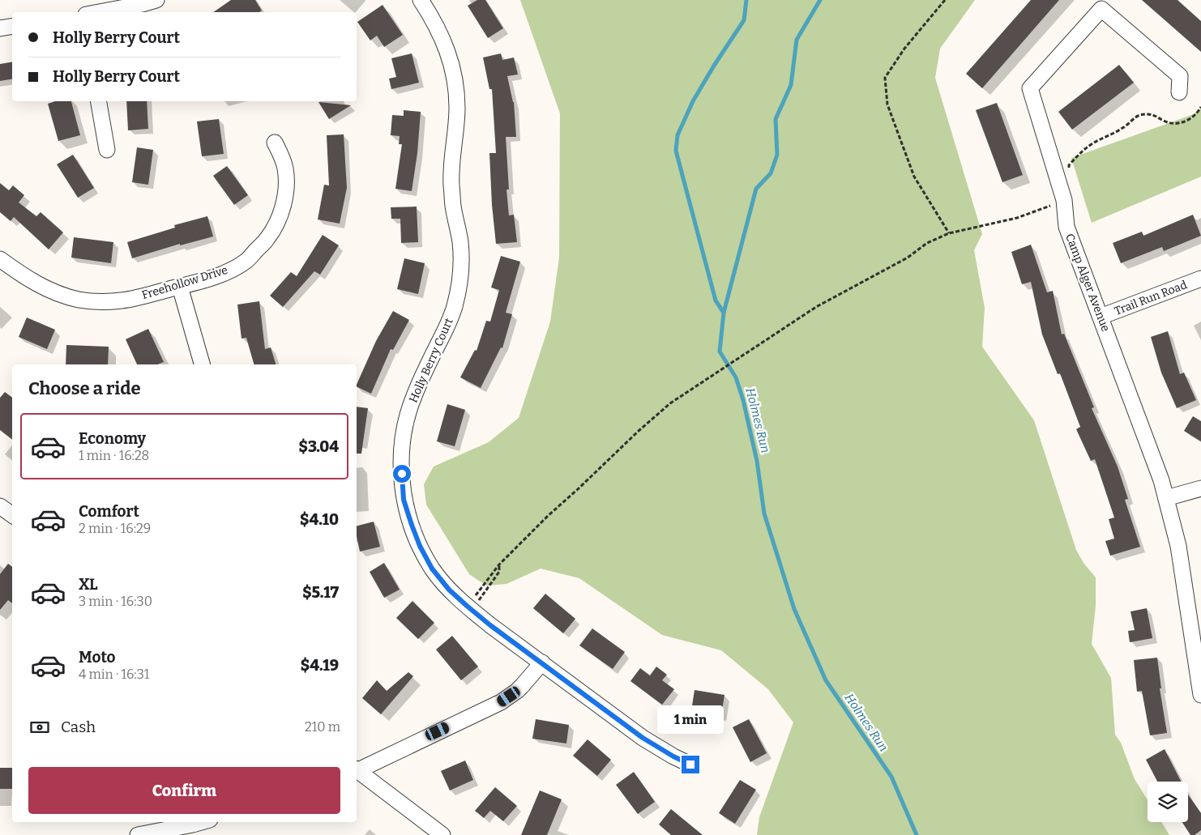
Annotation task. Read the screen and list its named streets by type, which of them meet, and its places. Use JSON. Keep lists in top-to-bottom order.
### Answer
{
  "streets": {
    "street": [
      "Freehollow Drive",
      "Camp Alger Avenue",
      "Trail Run Road",
      "Holly Berry Court"
    ]
  },
  "crossings": [
    ["Camp Alger Avenue", "Trail Run Road"]
  ],
  "water": ["Holmes Run"],
  "page": {
    "banner": ["Holly Berry Court", "Holly Berry Court"],
    "heading": "Choose a ride",
    "list": [
      {
        "name": "Economy",
        "note": "1 min · 16:28",
        "value": "$3.04"
      },
      {
        "name": "Comfort",
        "note": "2 min · 16:29",
        "value": "$4.10"
      },
      {
        "name": "XL",
        "note": "3 min · 16:30",
        "value": "$5.17"
      },
      {
        "name": "Moto",
        "note": "4 min · 16:31",
        "value": "$4.19"
      }
    ],
    "pay": ["Cash", "210 m"],
    "bubble": "1 min",
    "buttons": "Confirm"
  }
}
